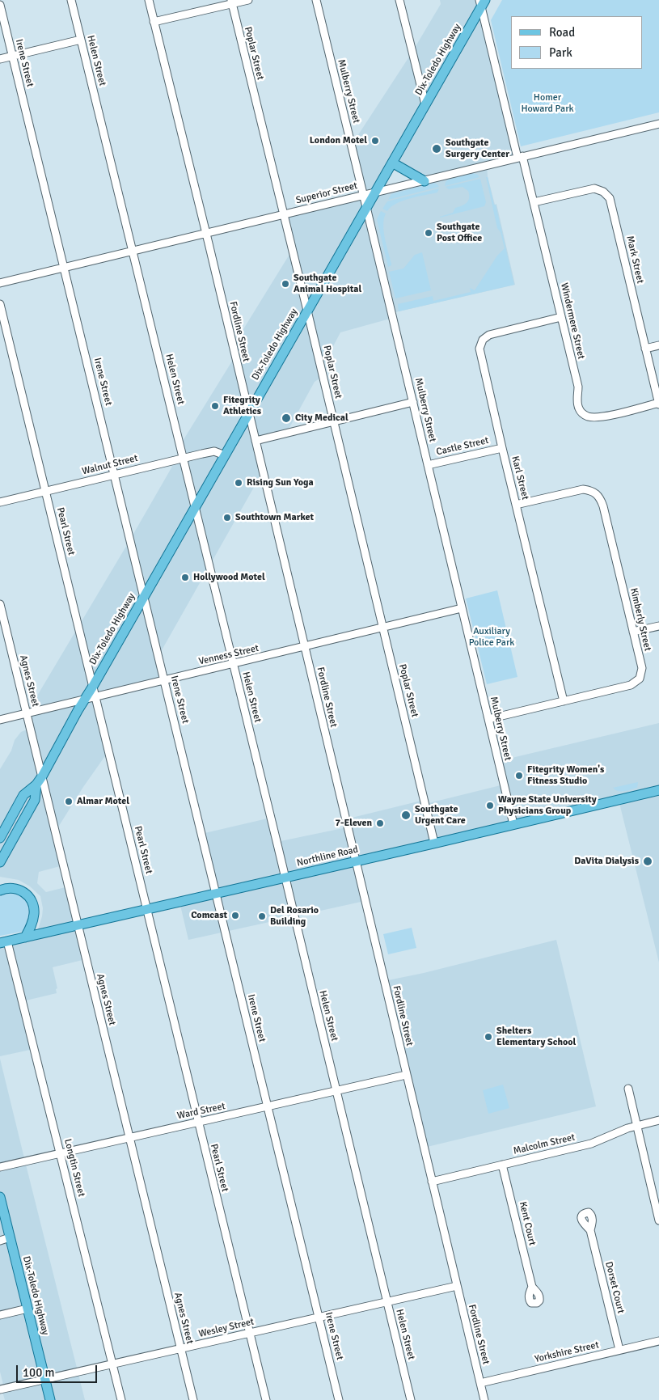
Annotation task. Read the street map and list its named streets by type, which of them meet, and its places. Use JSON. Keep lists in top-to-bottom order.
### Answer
{
  "streets": {
    "main road": ["Dix-Toledo Highway", "Northline Road"],
    "street": [
      "Poplar Street",
      "Helen Street",
      "Irene Street",
      "Mulberry Street",
      "Superior Street",
      "Mark Street",
      "Windermere Street",
      "Fordline Street",
      "Castle Street",
      "Walnut Street",
      "Karl Street",
      "Pearl Street",
      "Kimberly Street",
      "Venness Street",
      "Agnes Street",
      "Ward Street",
      "Malcolm Street",
      "Longtin Street",
      "Kent Court",
      "Dorset Court",
      "Wesley Street",
      "Yorkshire Street"
    ]
  },
  "crossings": [
    ["Poplar Street", "Dix-Toledo Highway"],
    ["Poplar Street", "Superior Street"],
    ["Poplar Street", "Venness Street"],
    ["Poplar Street", "Northline Road"],
    ["Dix-Toledo Highway", "Helen Street"],
    ["Dix-Toledo Highway", "Irene Street"],
    ["Dix-Toledo Highway", "Mulberry Street"],
    ["Dix-Toledo Highway", "Superior Street"],
    ["Dix-Toledo Highway", "Windermere Street"],
    ["Dix-Toledo Highway", "Fordline Street"],
    ["Dix-Toledo Highway", "Walnut Street"],
    ["Dix-Toledo Highway", "Pearl Street"],
    ["Dix-Toledo Highway", "Venness Street"],
    ["Dix-Toledo Highway", "Agnes Street"],
    ["Dix-Toledo Highway", "Wesley Street"],
    ["Helen Street", "Superior Street"],
    ["Helen Street", "Walnut Street"],
    ["Helen Street", "Venness Street"],
    ["Helen Street", "Northline Road"],
    ["Helen Street", "Ward Street"],
    ["Helen Street", "Wesley Street"],
    ["Irene Street", "Superior Street"],
    ["Irene Street", "Walnut Street"],
    ["Irene Street", "Venness Street"],
    ["Irene Street", "Northline Road"],
    ["Irene Street", "Ward Street"],
    ["Irene Street", "Wesley Street"],
    ["Mulberry Street", "Superior Street"],
    ["Mulberry Street", "Castle Street"],
    ["Mulberry Street", "Kimberly Street"],
    ["Mulberry Street", "Venness Street"],
    ["Mulberry Street", "Northline Road"],
    ["Superior Street", "Windermere Street"],
    ["Superior Street", "Fordline Street"],
    ["Mark Street", "Windermere Street"],
    ["Windermere Street", "Karl Street"],
    ["Fordline Street", "Venness Street"],
    ["Fordline Street", "Northline Road"],
    ["Fordline Street", "Ward Street"],
    ["Fordline Street", "Malcolm Street"],
    ["Fordline Street", "Wesley Street"],
    ["Fordline Street", "Yorkshire Street"],
    ["Castle Street", "Karl Street"],
    ["Walnut Street", "Pearl Street"],
    ["Karl Street", "Kimberly Street"],
    ["Pearl Street", "Venness Street"],
    ["Pearl Street", "Northline Road"],
    ["Pearl Street", "Ward Street"],
    ["Pearl Street", "Wesley Street"],
    ["Venness Street", "Agnes Street"],
    ["Agnes Street", "Northline Road"],
    ["Agnes Street", "Ward Street"],
    ["Agnes Street", "Wesley Street"],
    ["Northline Road", "Longtin Street"],
    ["Ward Street", "Longtin Street"],
    ["Malcolm Street", "Kent Court"],
    ["Longtin Street", "Wesley Street"],
    ["Dorset Court", "Yorkshire Street"]
  ],
  "parks": ["Homer Howard Park", "Auxiliary Police Park"],
  "places": [
    "London Motel",
    "Southgate Surgery Center",
    "Southgate Post Office",
    "Southgate Animal Hospital",
    "Fitegrity Athletics",
    "City Medical",
    "Rising Sun Yoga",
    "Southtown Market",
    "Hollywood Motel",
    "Fitegrity Women's Fitness Studio",
    "Almar Motel",
    "Wayne State University Physicians Group",
    "Southgate Urgent Care",
    "7-Eleven",
    "DaVita Dialysis",
    "Comcast",
    "Del Rosario Building",
    "Shelters Elementary School"
  ],
  "legend": ["Road", "Park"],
  "scale_bar": "100 m"
}
